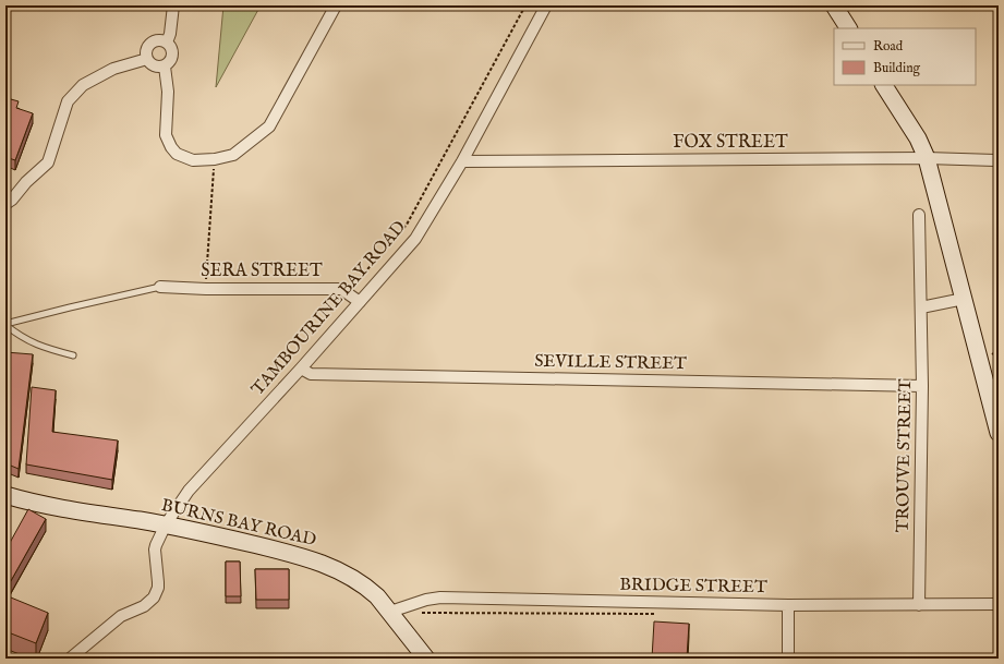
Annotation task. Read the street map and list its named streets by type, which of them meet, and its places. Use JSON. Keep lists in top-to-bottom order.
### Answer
{
  "streets": {
    "street": [
      "FOX STREET",
      "SERA STREET",
      "TAMBOURINE BAY ROAD",
      "SEVILLE STREET",
      "TROUVE STREET",
      "BURNS BAY ROAD",
      "BRIDGE STREET"
    ]
  },
  "crossings": [
    ["FOX STREET", "TAMBOURINE BAY ROAD"],
    ["SERA STREET", "TAMBOURINE BAY ROAD"],
    ["TAMBOURINE BAY ROAD", "SEVILLE STREET"],
    ["TAMBOURINE BAY ROAD", "BURNS BAY ROAD"],
    ["SEVILLE STREET", "TROUVE STREET"],
    ["TROUVE STREET", "BRIDGE STREET"],
    ["BURNS BAY ROAD", "BRIDGE STREET"]
  ],
  "legend": ["Road", "Building"]
}
